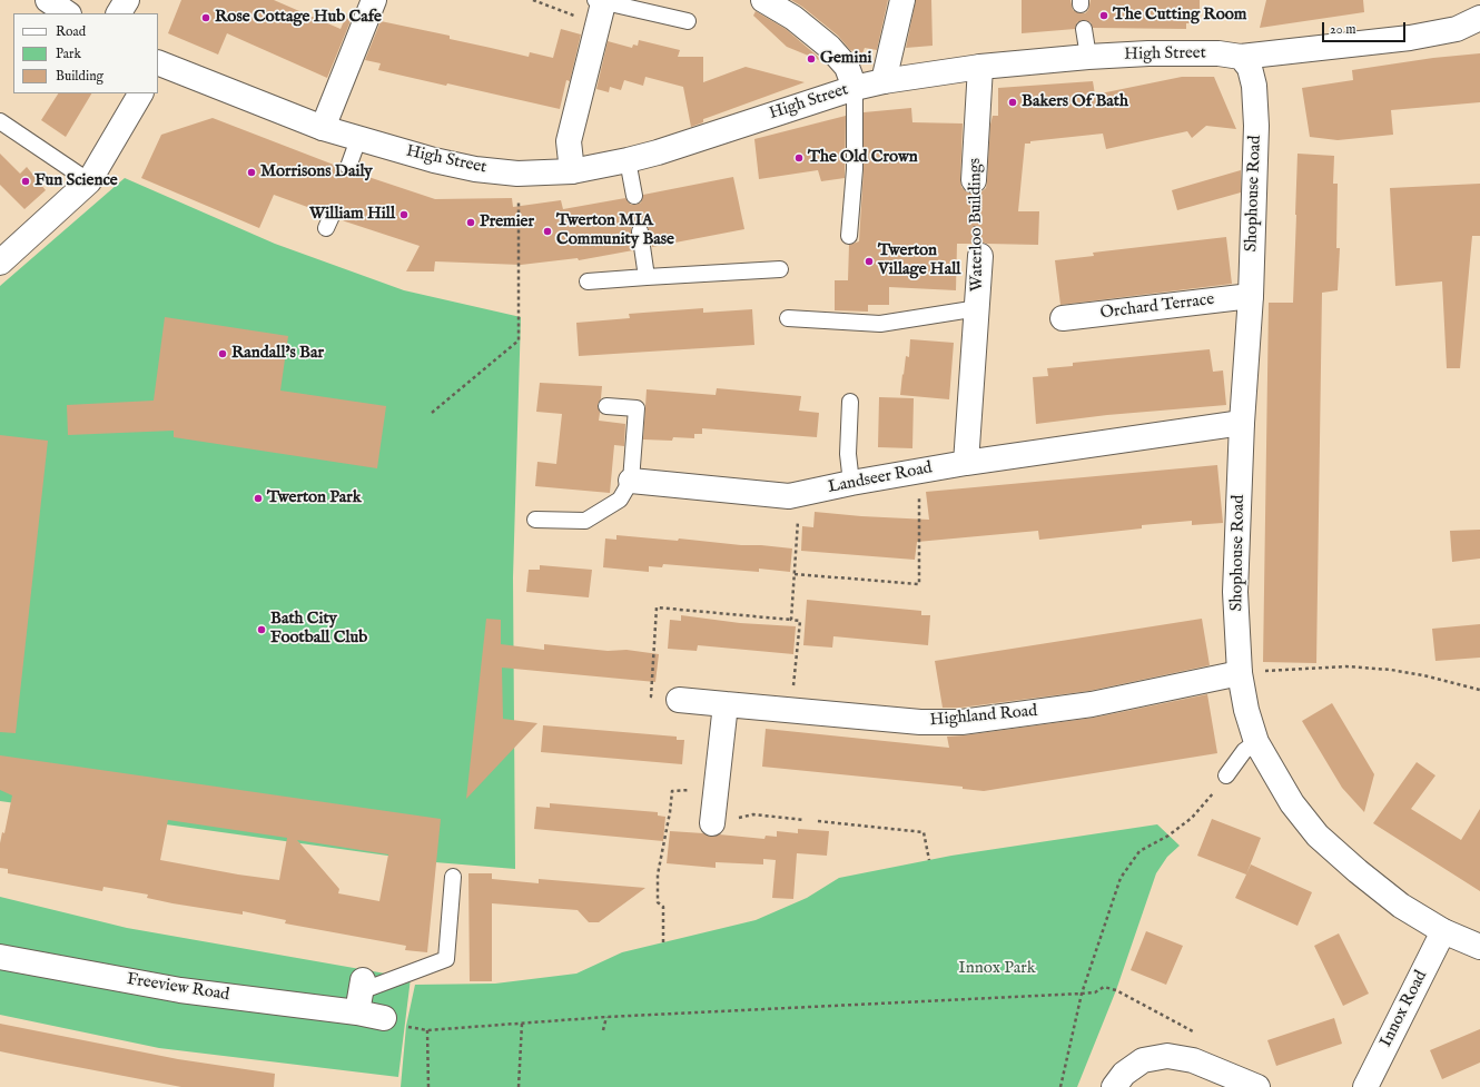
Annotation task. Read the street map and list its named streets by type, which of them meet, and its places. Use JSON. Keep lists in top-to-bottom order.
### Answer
{
  "streets": {
    "street": [
      "High Street",
      "Shophouse Road",
      "Waterloo Buildings",
      "Orchard Terrace",
      "Landseer Road",
      "Highland Road",
      "Freeview Road",
      "Innox Road"
    ]
  },
  "crossings": [
    ["High Street", "Shophouse Road"],
    ["High Street", "Waterloo Buildings"],
    ["Shophouse Road", "Orchard Terrace"],
    ["Shophouse Road", "Landseer Road"],
    ["Shophouse Road", "Highland Road"],
    ["Shophouse Road", "Innox Road"],
    ["Waterloo Buildings", "Landseer Road"]
  ],
  "parks": ["Innox Park"],
  "places": [
    "The Cutting Room",
    "Rose Cottage Hub Cafe",
    "Gemini",
    "Bakers Of Bath",
    "The Old Crown",
    "Morrisons Daily",
    "Fun Science",
    "William Hill",
    "Premier",
    "Twerton MIA Community Base",
    "Twerton Village Hall",
    "Randall's Bar",
    "Twerton Park",
    "Bath City Football Club"
  ],
  "legend": ["Road", "Park", "Building"],
  "scale_bar": "20 m"
}
